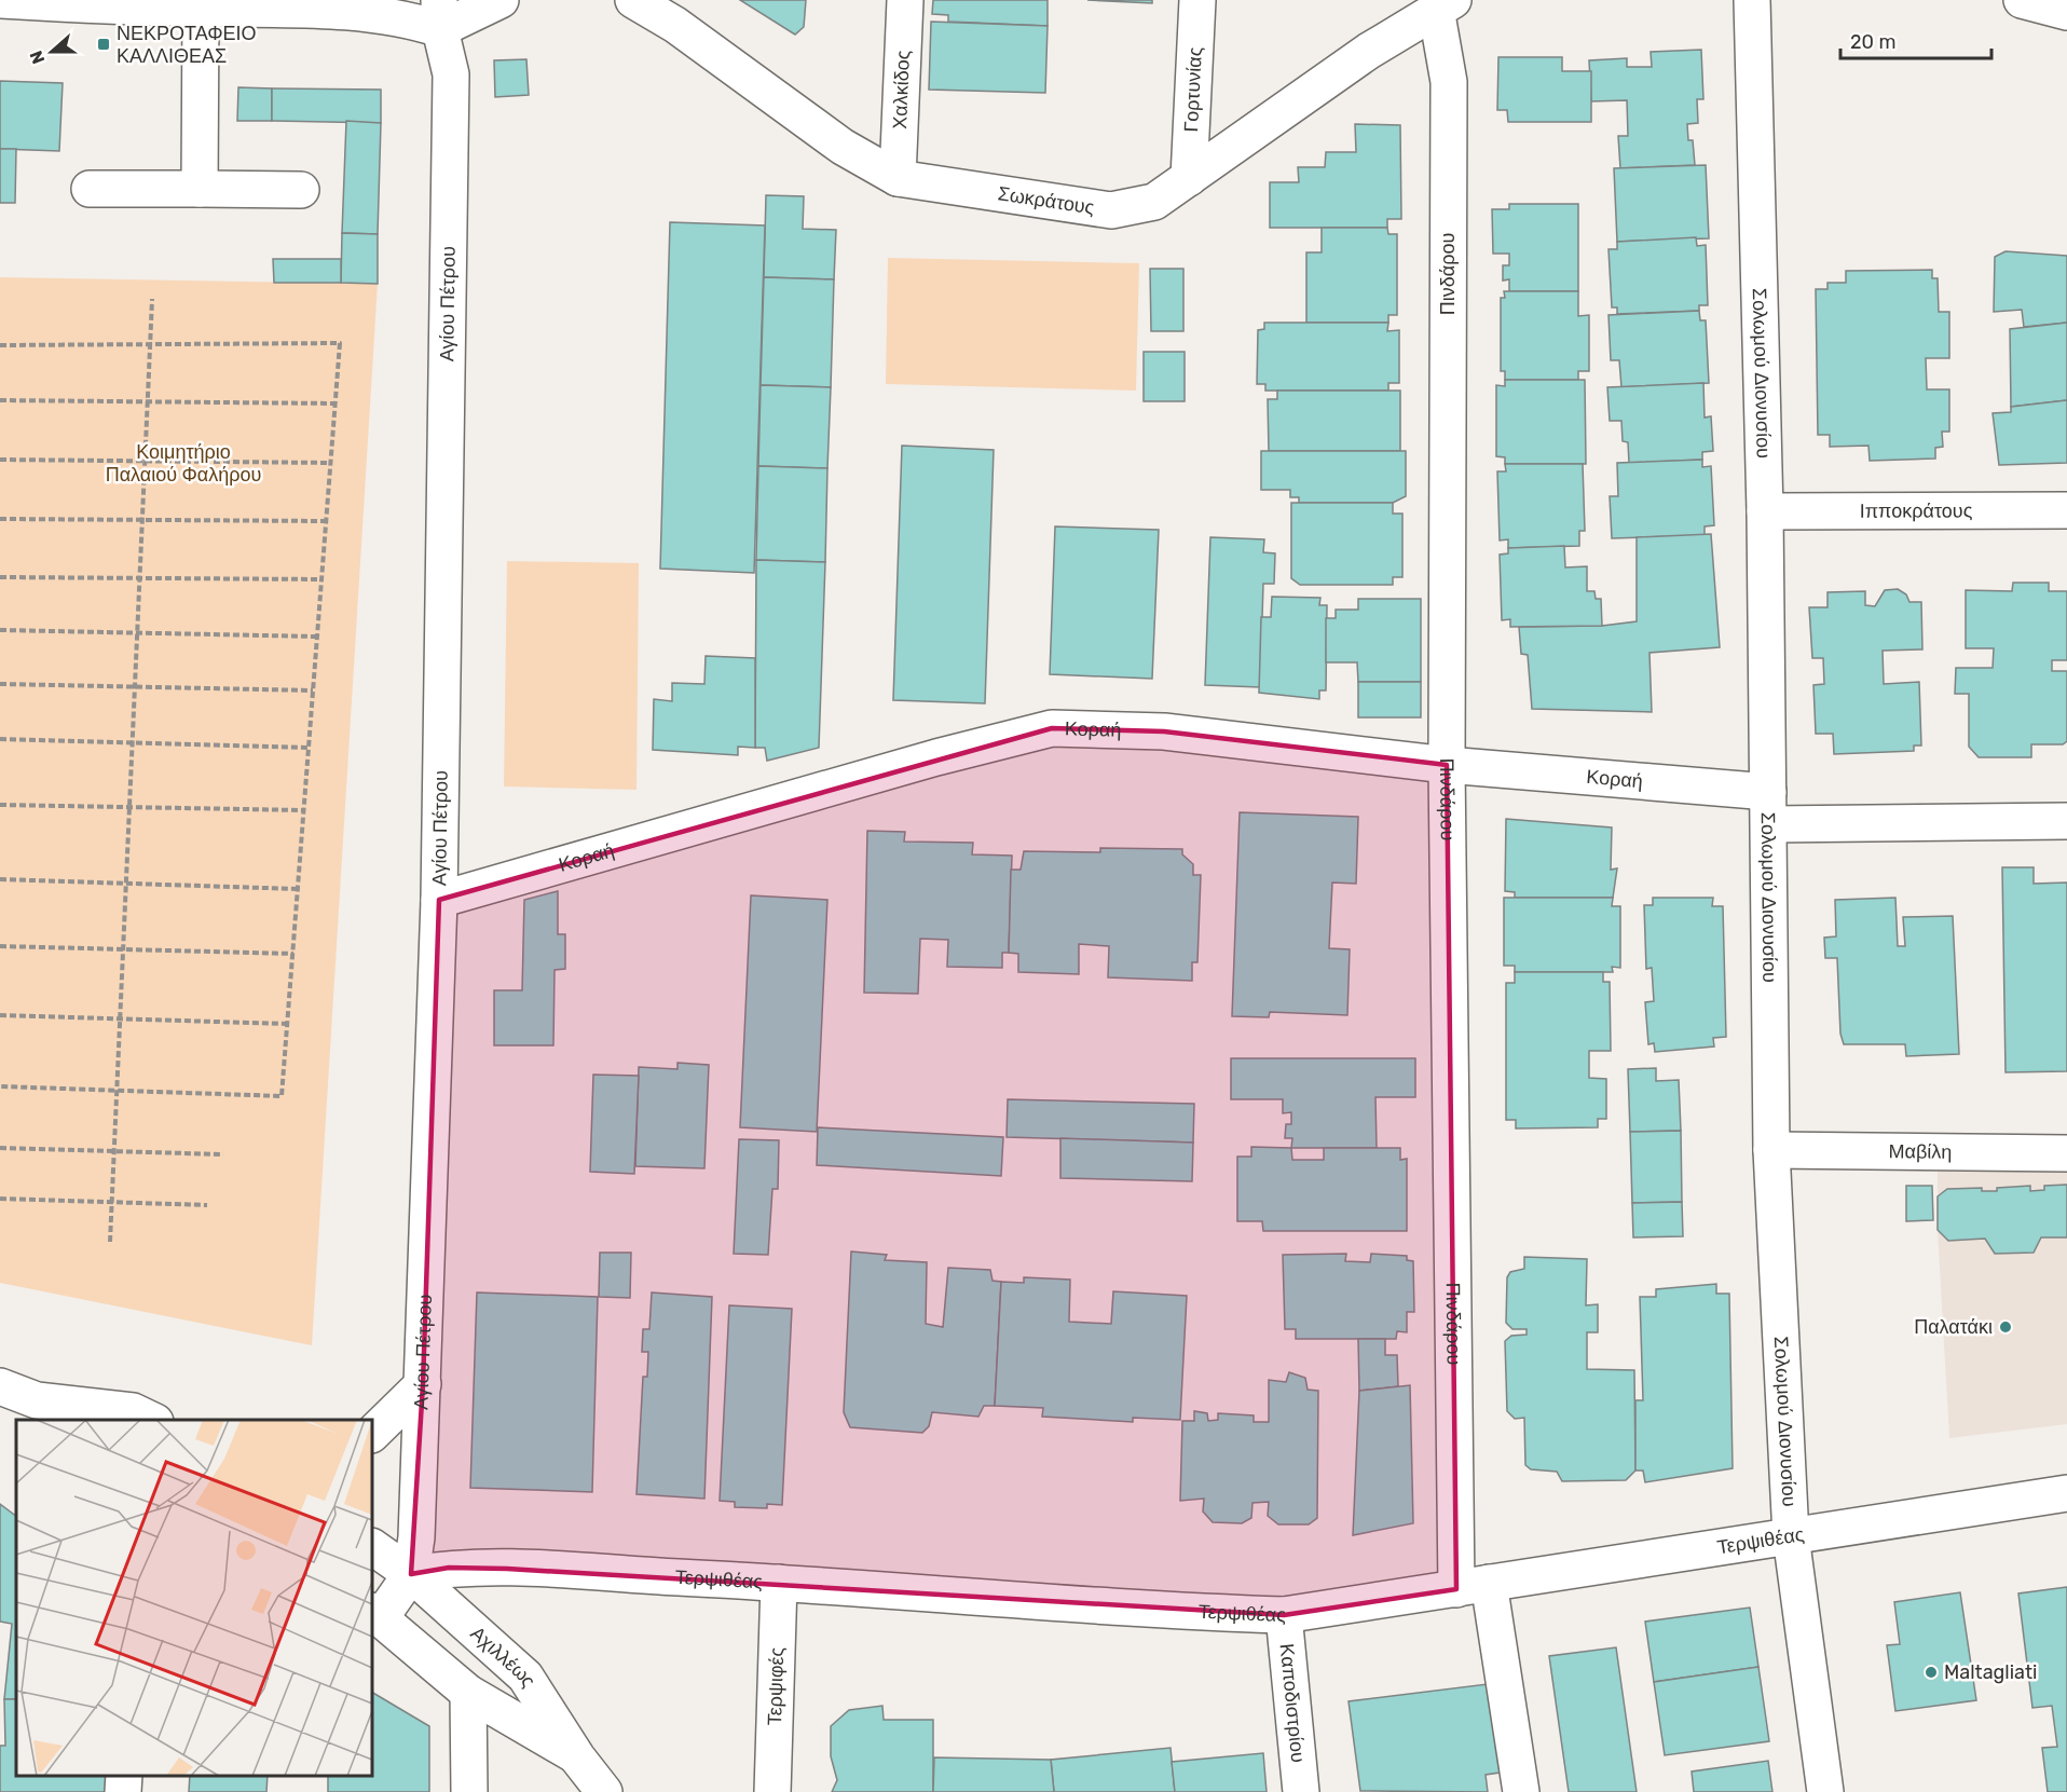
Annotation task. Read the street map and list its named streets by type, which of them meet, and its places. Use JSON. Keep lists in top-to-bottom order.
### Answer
{
  "streets": {
    "street": [
      "Χαλκίδος",
      "Γορτυνίας",
      "Σωκράτους",
      "Πινδάρου",
      "Αγίου Πέτρου",
      "Σολωμού Διονυσίου",
      "Ιπποκράτους",
      "Κοραή",
      "Μαβίλη",
      "Τερψιθέας",
      "Αχιλλέως",
      "Τερψιφές",
      "Καποδιστρίου"
    ]
  },
  "crossings": [
    ["Χαλκίδος", "Σωκράτους"],
    ["Γορτυνίας", "Σωκράτους"],
    ["Σωκράτους", "Πινδάρου"],
    ["Πινδάρου", "Κοραή"],
    ["Πινδάρου", "Τερψιθέας"],
    ["Αγίου Πέτρου", "Κοραή"],
    ["Αγίου Πέτρου", "Τερψιθέας"],
    ["Αγίου Πέτρου", "Αχιλλέως"],
    ["Σολωμού Διονυσίου", "Ιπποκράτους"],
    ["Σολωμού Διονυσίου", "Κοραή"],
    ["Σολωμού Διονυσίου", "Μαβίλη"],
    ["Σολωμού Διονυσίου", "Τερψιθέας"],
    ["Τερψιθέας", "Αχιλλέως"],
    ["Τερψιθέας", "Τερψιφές"],
    ["Τερψιθέας", "Καποδιστρίου"]
  ],
  "parks": ["Κοιμητήριο Παλαιού Φαλήρου"],
  "places": {
    "transit": ["ΝΕΚΡΟΤΑΦΕΙΟ ΚΑΛΛΙΘΕΑΣ"],
    "other": ["Παλατάκι", "Maltagliati"]
  },
  "scale_bar": "20 m",
  "north": "left"
}
